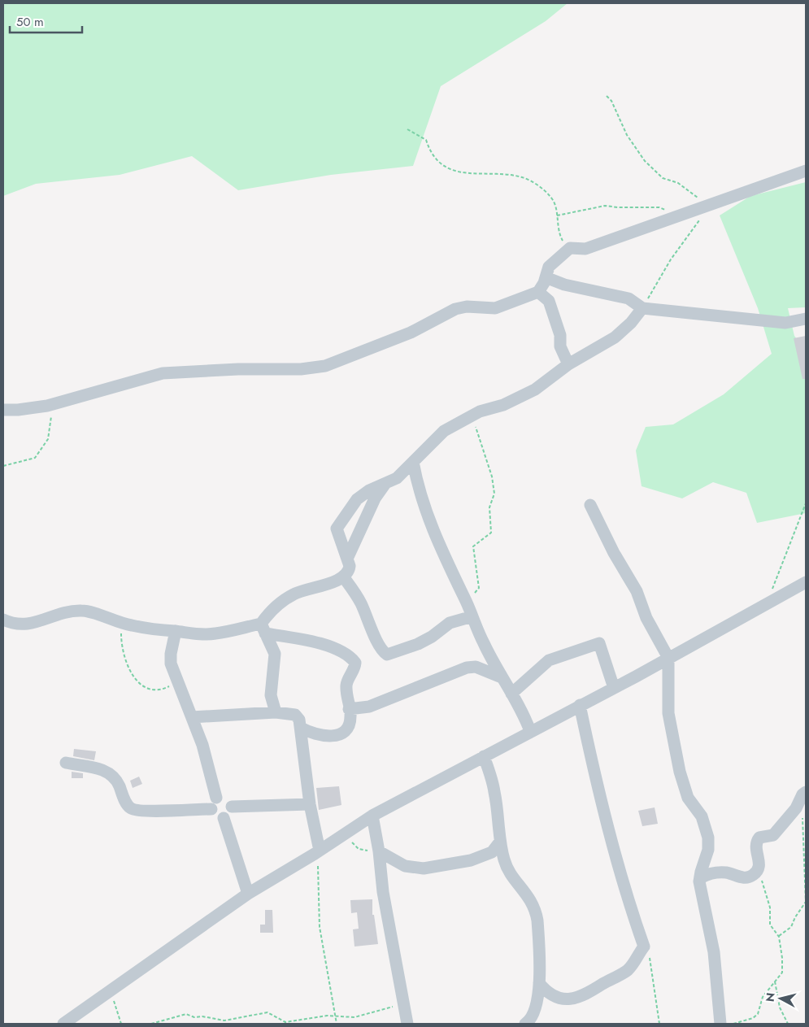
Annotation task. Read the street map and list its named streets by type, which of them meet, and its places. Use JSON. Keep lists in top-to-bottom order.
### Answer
{
  "scale_bar": "50 m",
  "north": "left"
}
